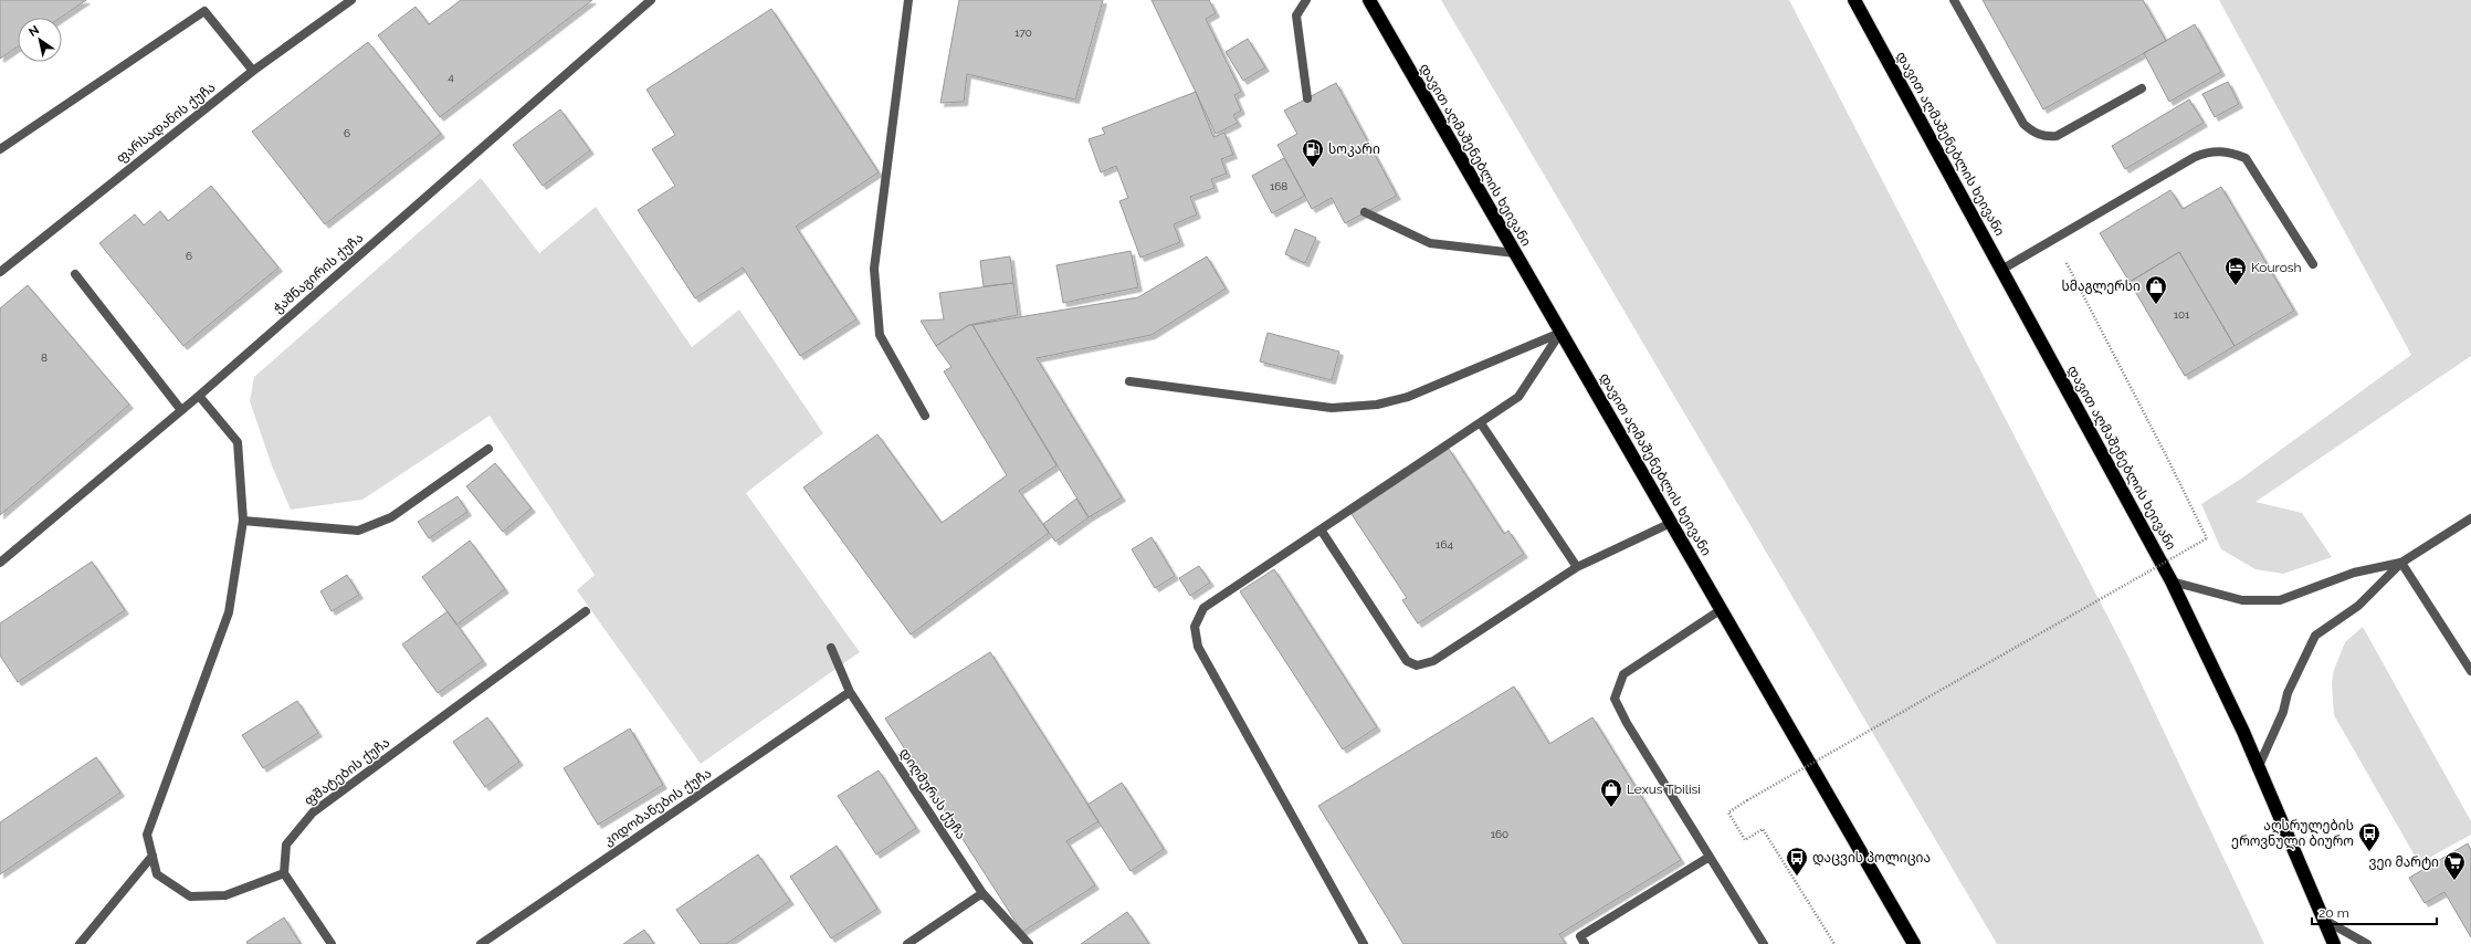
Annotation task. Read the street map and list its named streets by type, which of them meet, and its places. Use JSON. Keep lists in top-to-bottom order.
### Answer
{
  "streets": {
    "highway": ["დავით აღმაშენებლის ხეივანი"],
    "street": [
      "ფარსადანის ქუჩა",
      "ჭაშნაგირის ქუჩა",
      "ფშატების ქუჩა",
      "დიღმურას ქუჩა",
      "კიდობანების ქუჩა"
    ]
  },
  "crossings": [
    ["დიღმურას ქუჩა", "კიდობანების ქუჩა"]
  ],
  "places": {
    "fuel station": ["სოკარი"],
    "hotel": ["Kourosh"],
    "shop": ["სმაგლერსი", "Lexus Tbilisi"],
    "bus stop": ["აღსრულების ეროვნული ბიურო", "დაცვის პოლიცია"],
    "supermarket": ["ვეი მარტი"]
  },
  "house_numbers": [
    "170",
    "4",
    "6",
    "168",
    "6",
    "101",
    "8",
    "164",
    "160"
  ],
  "scale_bar": "20 m",
  "north": "top left"
}
